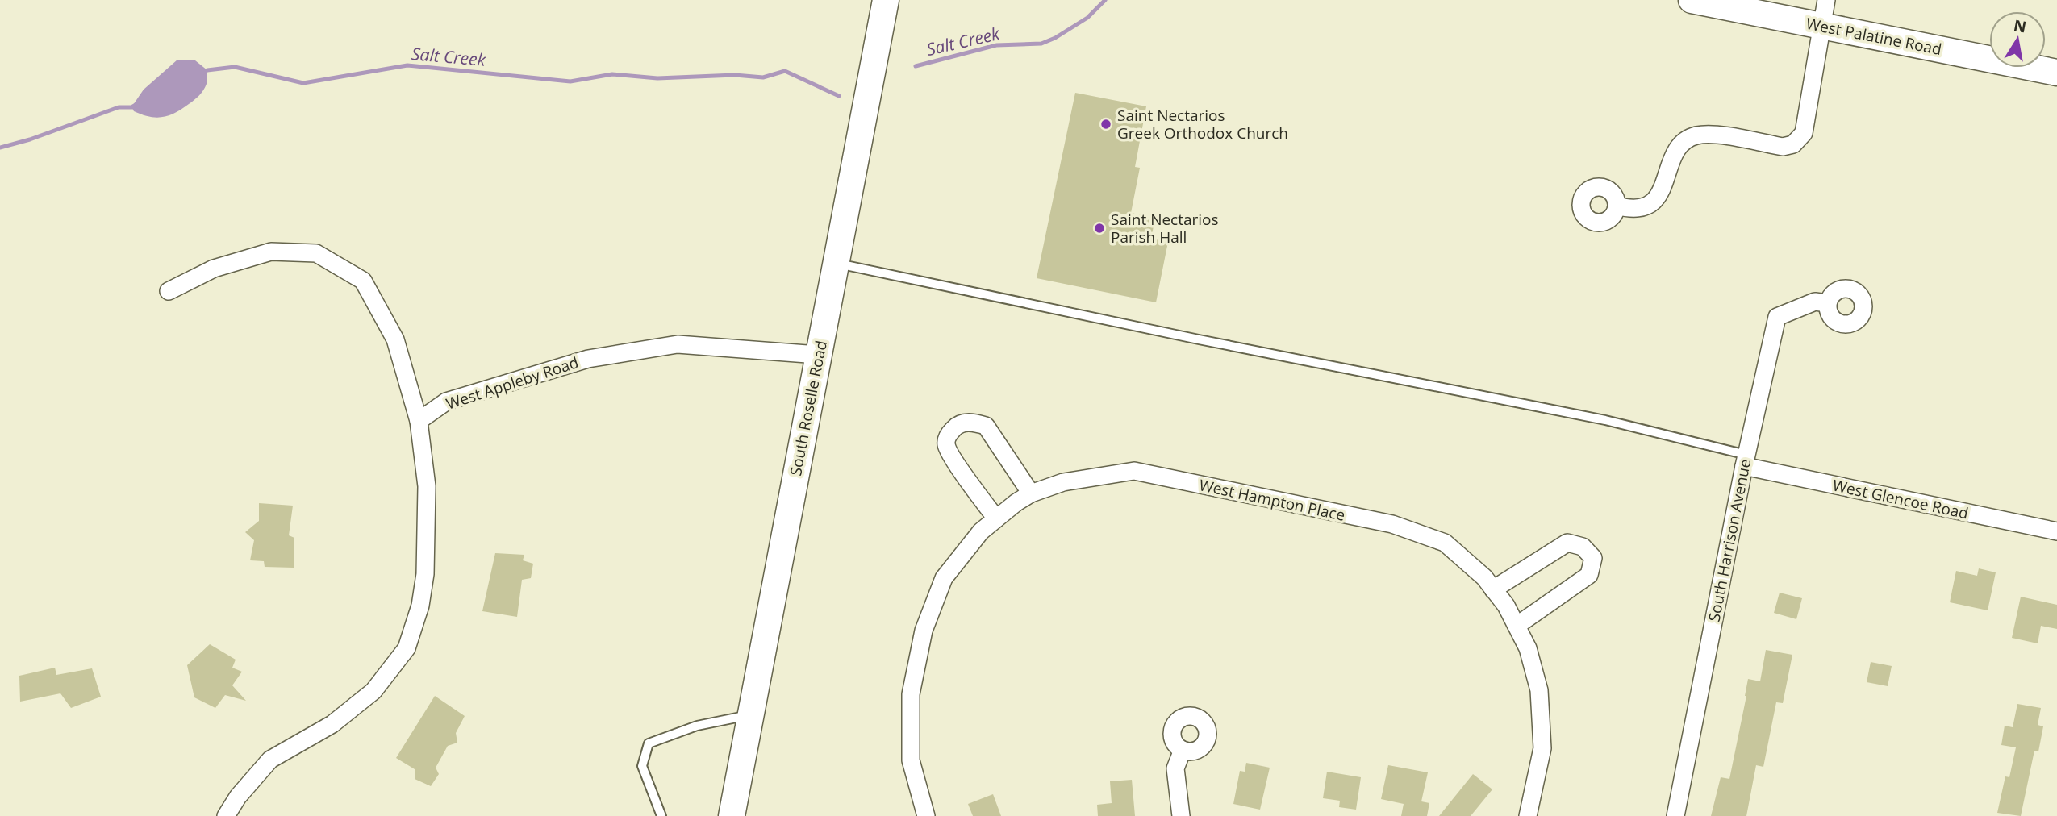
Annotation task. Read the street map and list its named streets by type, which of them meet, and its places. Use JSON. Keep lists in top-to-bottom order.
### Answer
{
  "streets": {
    "main road": ["West Palatine Road", "South Roselle Road"],
    "street": [
      "West Appleby Road",
      "West Glencoe Road",
      "West Hampton Place",
      "South Harrison Avenue"
    ]
  },
  "crossings": [
    ["West Appleby Road", "South Roselle Road"],
    ["West Glencoe Road", "South Harrison Avenue"]
  ],
  "water": ["Salt Creek"],
  "places": ["Saint Nectarios Greek Orthodox Church", "Saint Nectarios Parish Hall"],
  "north": "top"
}
